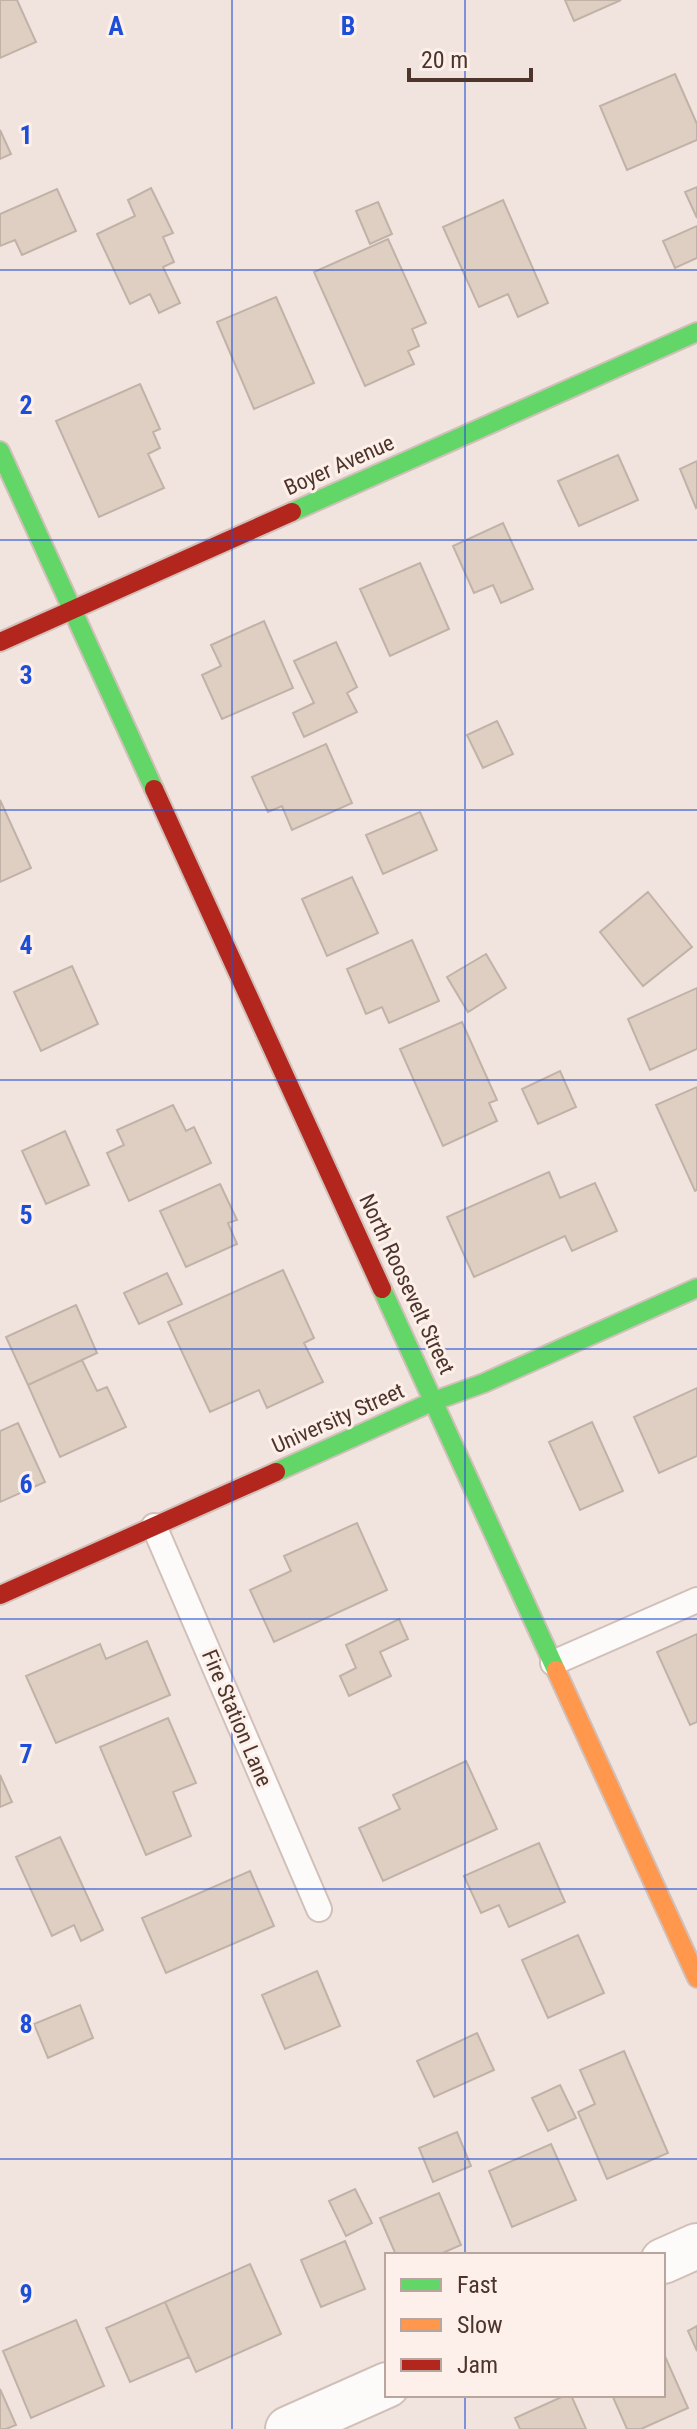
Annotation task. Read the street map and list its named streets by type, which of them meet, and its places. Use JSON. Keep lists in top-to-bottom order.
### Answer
{
  "streets": {
    "main road": ["Boyer Avenue", "North Roosevelt Street", "University Street"],
    "lane": ["Fire Station Lane"]
  },
  "crossings": [
    ["Boyer Avenue", "North Roosevelt Street"],
    ["North Roosevelt Street", "University Street"],
    ["University Street", "Fire Station Lane"]
  ],
  "legend": ["Fast", "Slow", "Jam"],
  "scale_bar": "20 m",
  "grid": {
    "columns": ["A", "B"],
    "rows": [
      "1",
      "2",
      "3",
      "4",
      "5",
      "6",
      "7",
      "8",
      "9"
    ]
  }
}
